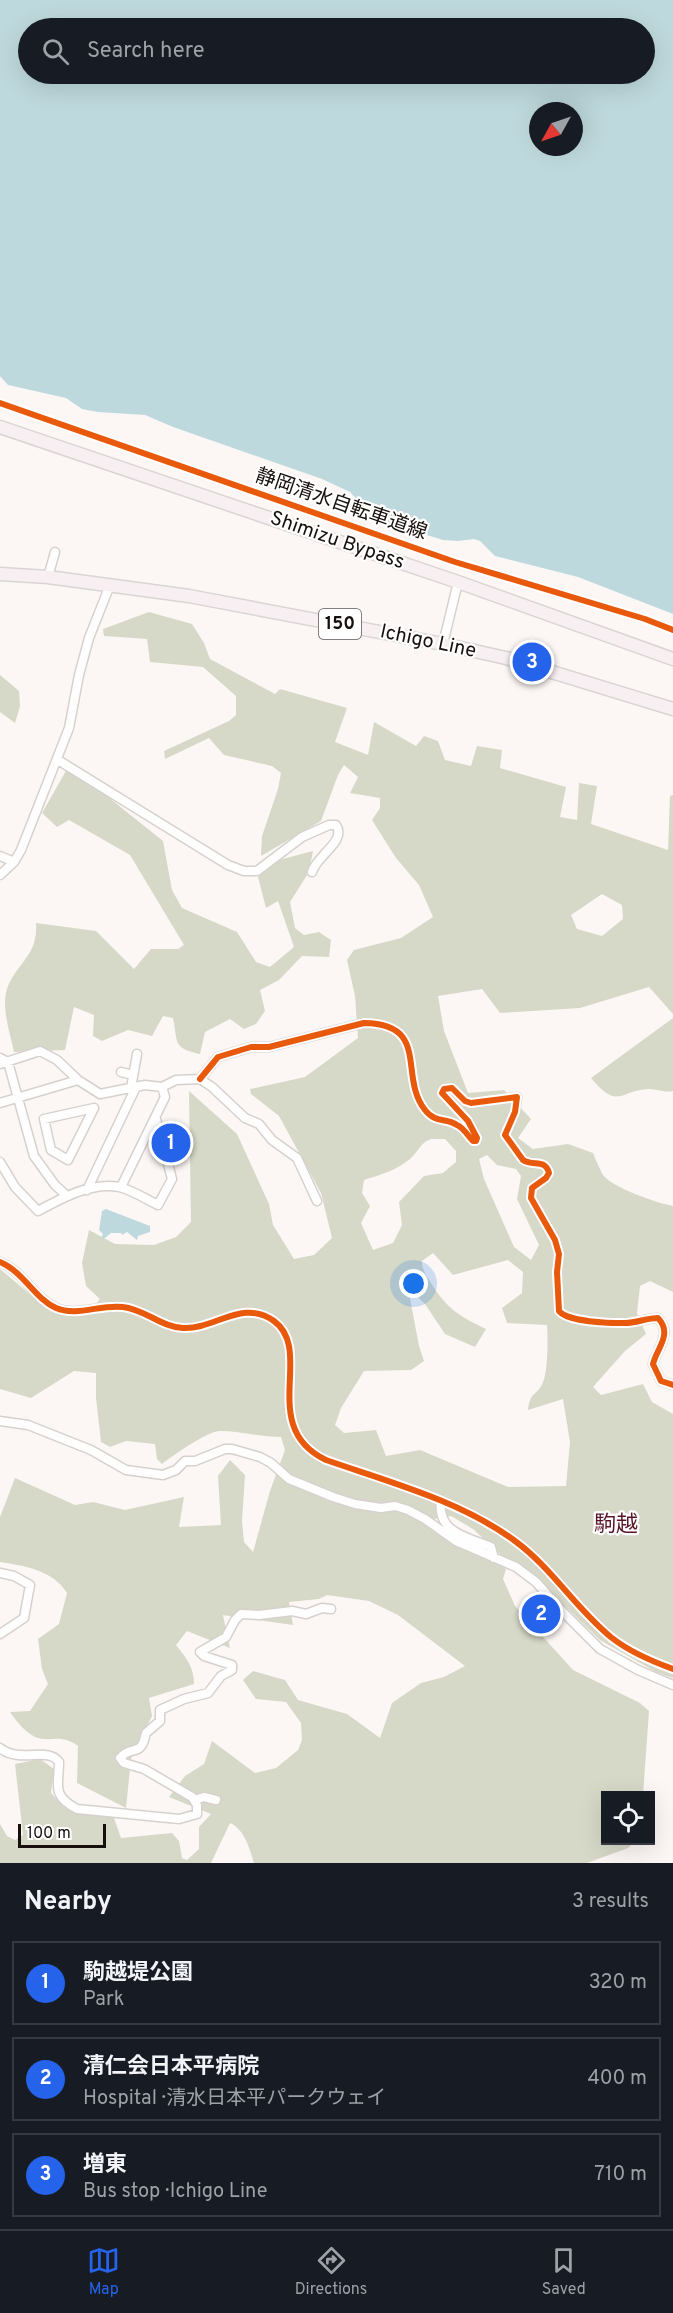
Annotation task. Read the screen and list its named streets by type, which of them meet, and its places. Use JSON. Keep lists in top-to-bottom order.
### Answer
{
  "streets": {
    "highway": ["Shimizu Bypass", "150", "Ichigo Line"],
    "cycle path": ["静岡清水自転車道線"]
  },
  "districts": ["駒越"],
  "scale_bar": "100 m",
  "north": "bottom left",
  "page": {
    "search": "Search here",
    "pins": ["3", "1", "2"],
    "scale": "100 m",
    "heading": ["Nearby", "3 results"],
    "list": [
      {
        "mark": "1",
        "name": "駒越堤公園",
        "note": "Park",
        "value": "320 m"
      },
      {
        "mark": "2",
        "name": "清仁会日本平病院",
        "note": "Hospital · 清水日本平パークウェイ",
        "value": "400 m"
      },
      {
        "mark": "3",
        "name": "増東",
        "note": "Bus stop · Ichigo Line",
        "value": "710 m"
      }
    ],
    "nav": ["Map", "Directions", "Saved"]
  }
}
